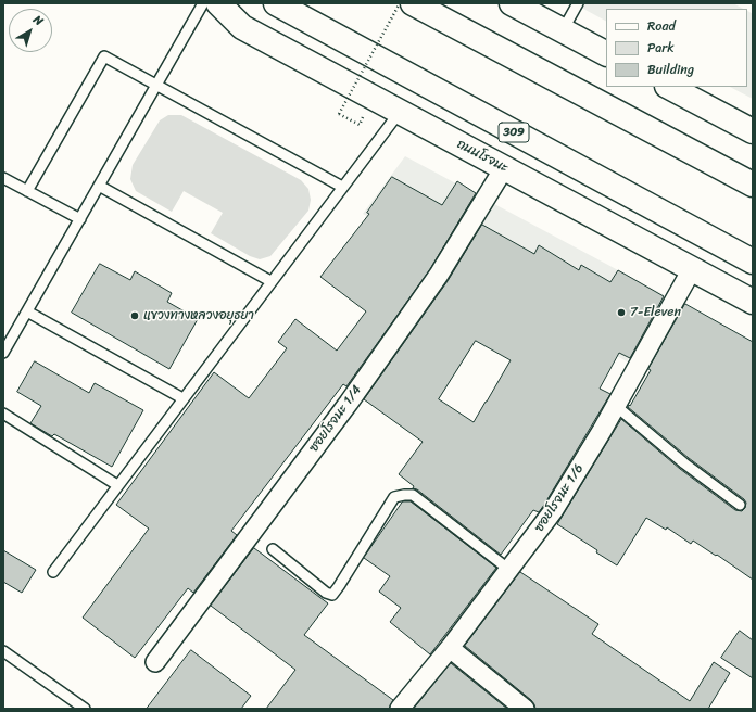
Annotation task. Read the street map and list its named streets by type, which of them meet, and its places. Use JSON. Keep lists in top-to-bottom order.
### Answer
{
  "streets": {
    "main road": ["309", "ถนนโรจนะ"],
    "street": ["ซอยโรจนะ 1/4", "ซอยโรจนะ 1/6"]
  },
  "crossings": [
    ["ถนนโรจนะ", "ซอยโรจนะ 1/4"],
    ["ถนนโรจนะ", "ซอยโรจนะ 1/6"]
  ],
  "places": ["7-Eleven", "แขวงทางหลวงอยุธยา"],
  "legend": ["Road", "Park", "Building"],
  "north": "top right"
}
